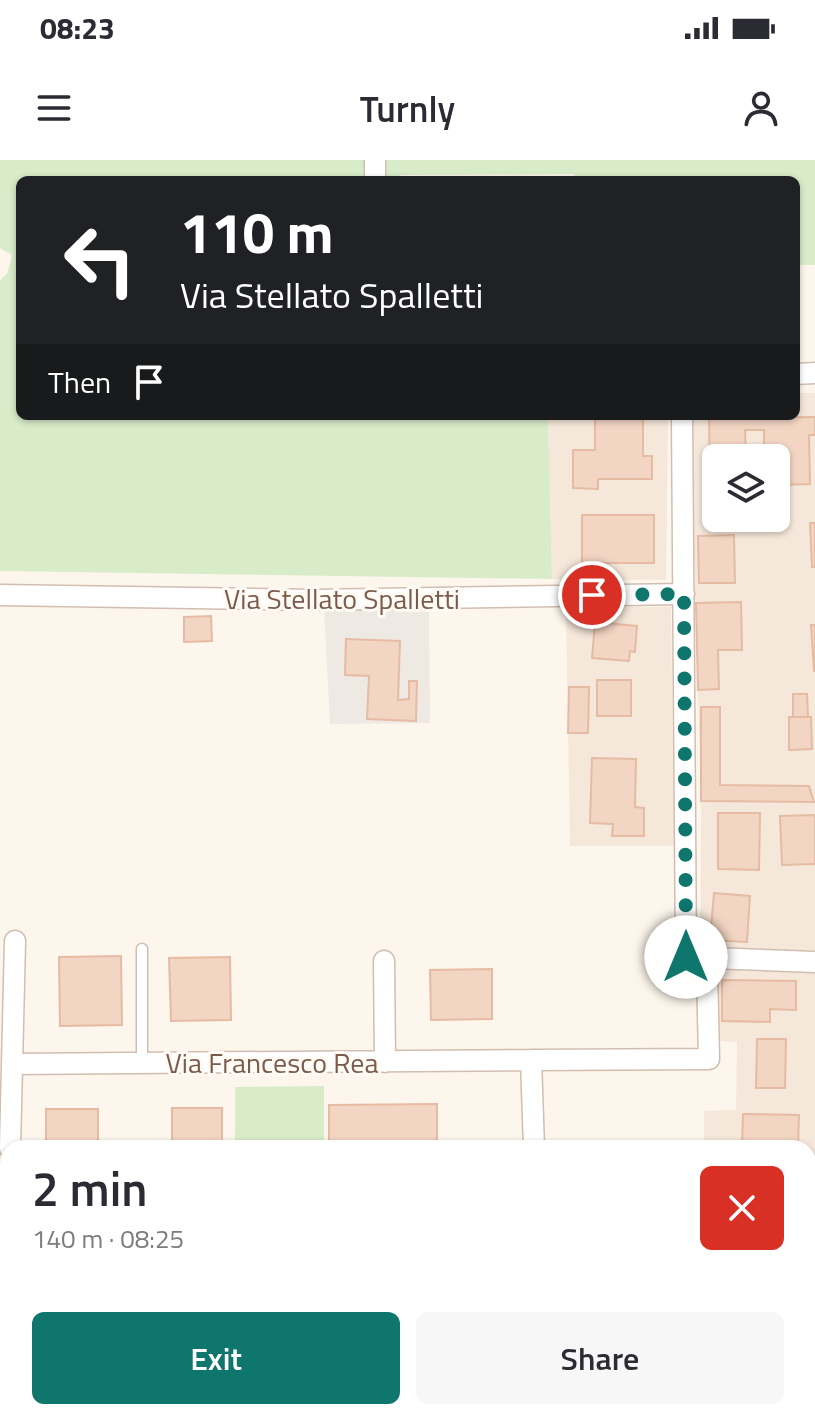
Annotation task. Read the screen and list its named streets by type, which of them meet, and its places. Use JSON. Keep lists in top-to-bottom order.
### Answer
{
  "streets": {
    "street": ["Via Stellato Spalletti", "Via Francesco Rea"]
  },
  "page": {
    "status": "08:23",
    "header": "Turnly",
    "turn": ["110 m", "Via Stellato Spalletti"],
    "then": "Then",
    "heading": ["2 min", "140 m · 08:25"],
    "buttons": ["Exit", "Share"]
  }
}
